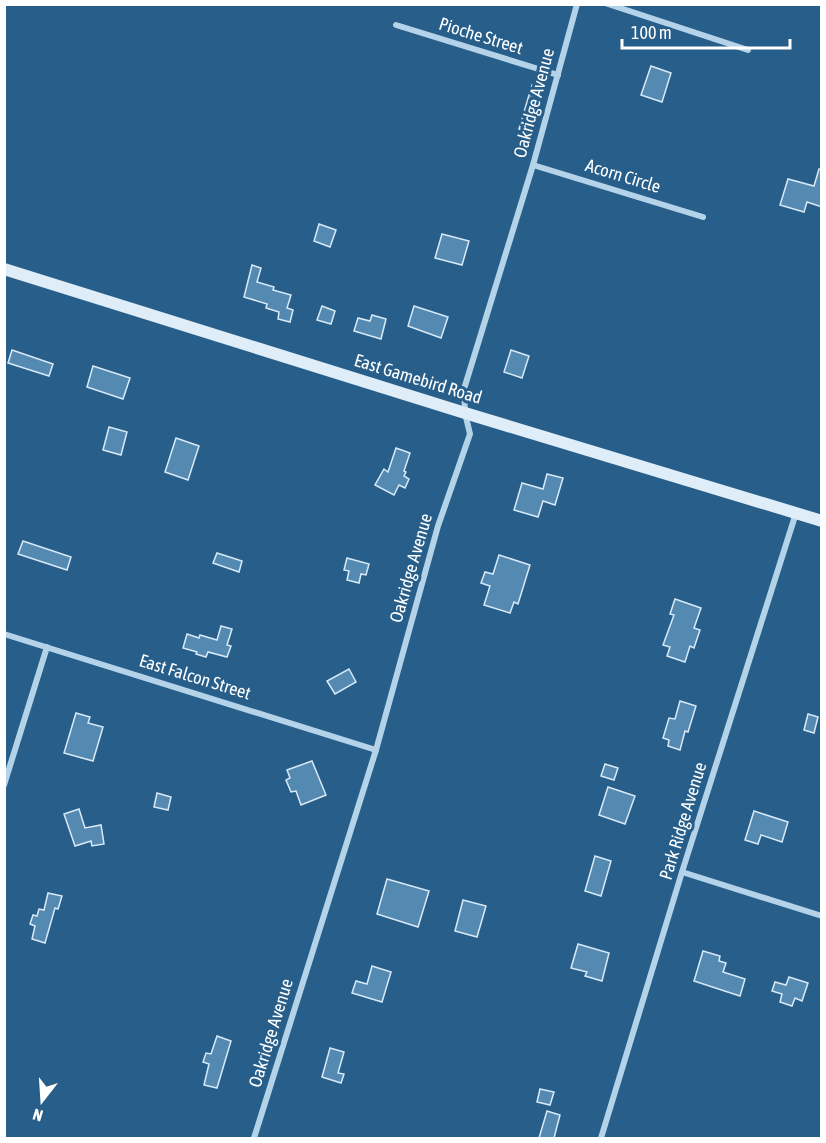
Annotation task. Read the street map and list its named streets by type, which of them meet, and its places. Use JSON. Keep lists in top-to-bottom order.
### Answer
{
  "streets": {
    "main road": ["East Gamebird Road"],
    "street": [
      "Pioche Street",
      "Oakridge Avenue",
      "Acorn Circle",
      "East Falcon Street",
      "Park Ridge Avenue"
    ]
  },
  "crossings": [
    ["Pioche Street", "Oakridge Avenue"],
    ["Oakridge Avenue", "Acorn Circle"],
    ["Oakridge Avenue", "East Gamebird Road"],
    ["Oakridge Avenue", "East Falcon Street"],
    ["East Gamebird Road", "Park Ridge Avenue"]
  ],
  "scale_bar": "100 m",
  "north": "bottom"
}
